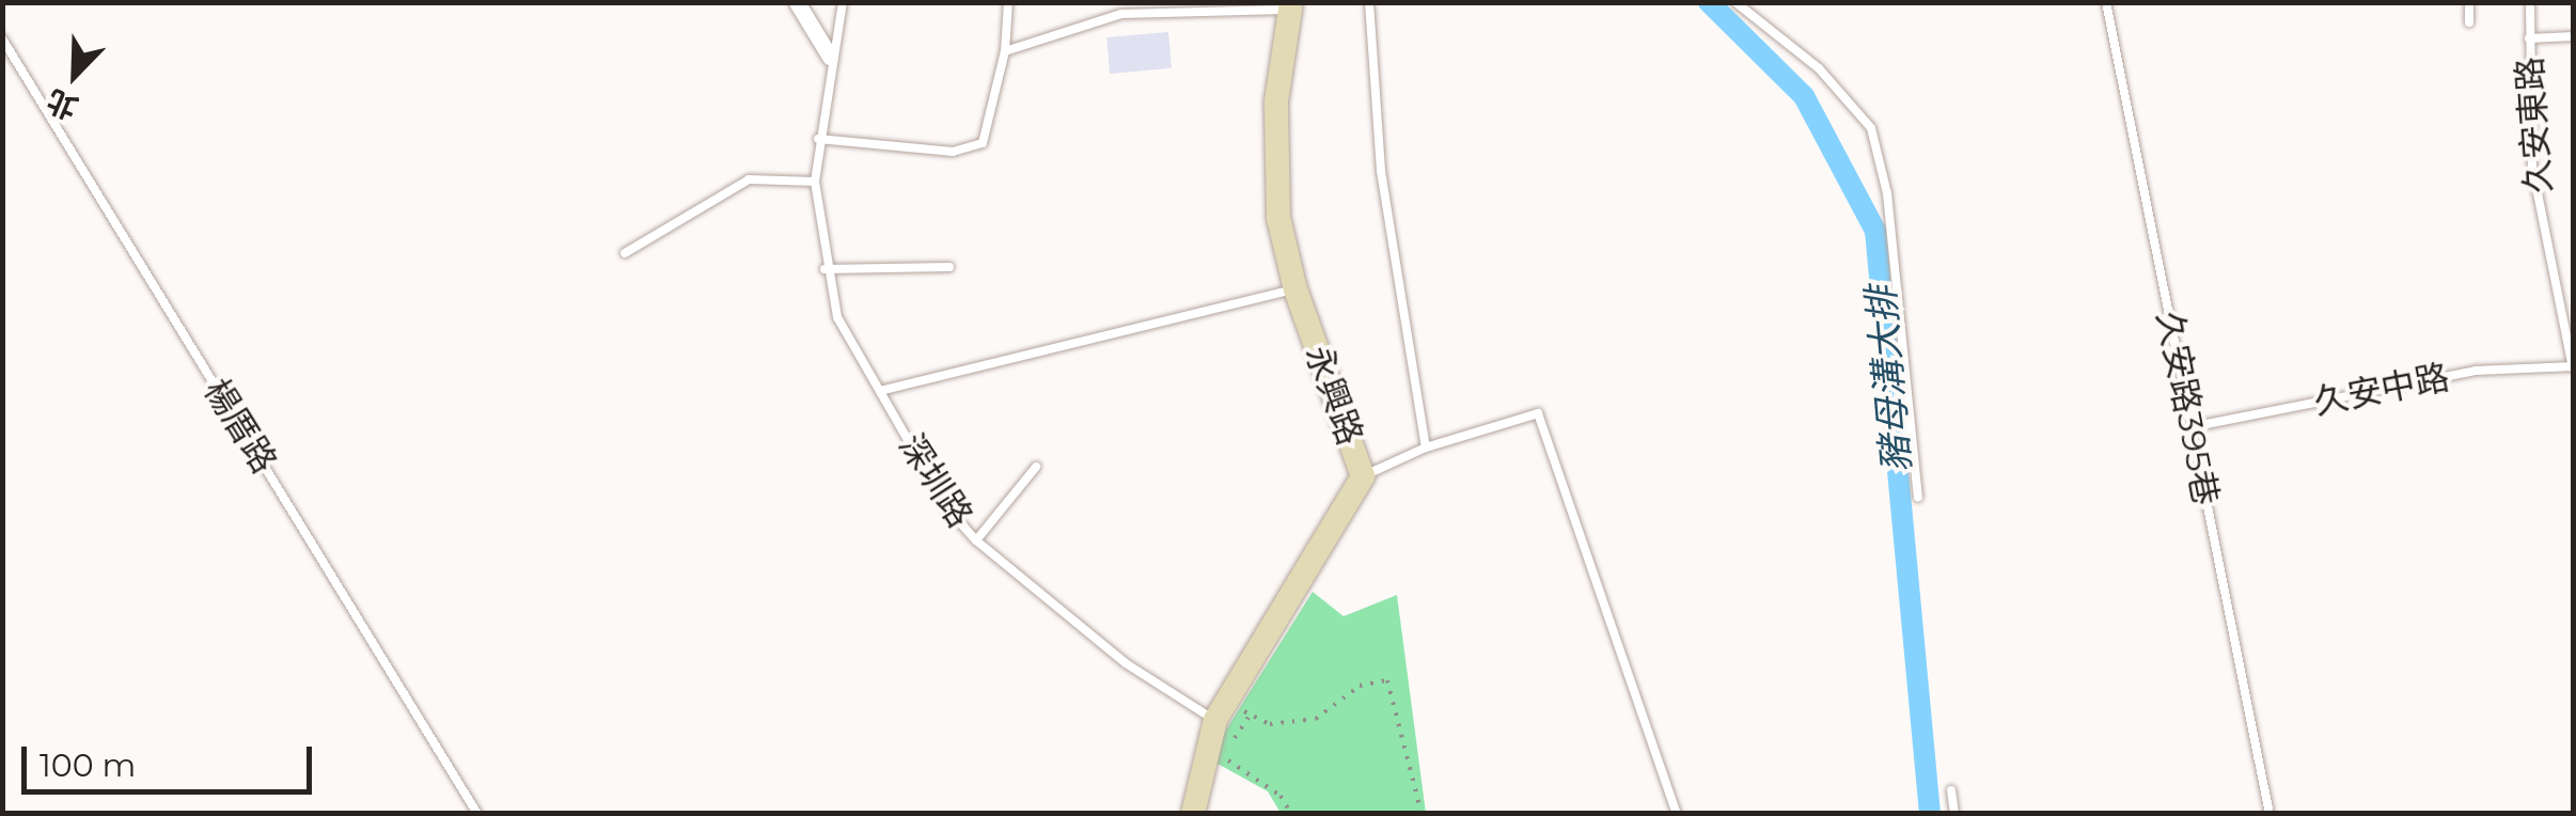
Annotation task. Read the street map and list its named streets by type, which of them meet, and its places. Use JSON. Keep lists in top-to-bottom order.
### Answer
{
  "streets": {
    "street": ["永興路"],
    "lane": [
      "久安東路",
      "久安中路",
      "久安路395巷",
      "楊厝路",
      "深圳路"
    ]
  },
  "crossings": [
    ["久安東路", "久安中路"],
    ["久安中路", "久安路395巷"],
    ["永興路", "深圳路"]
  ],
  "water": ["豬母溝大排"],
  "scale_bar": "100 m",
  "north": "bottom left"
}
